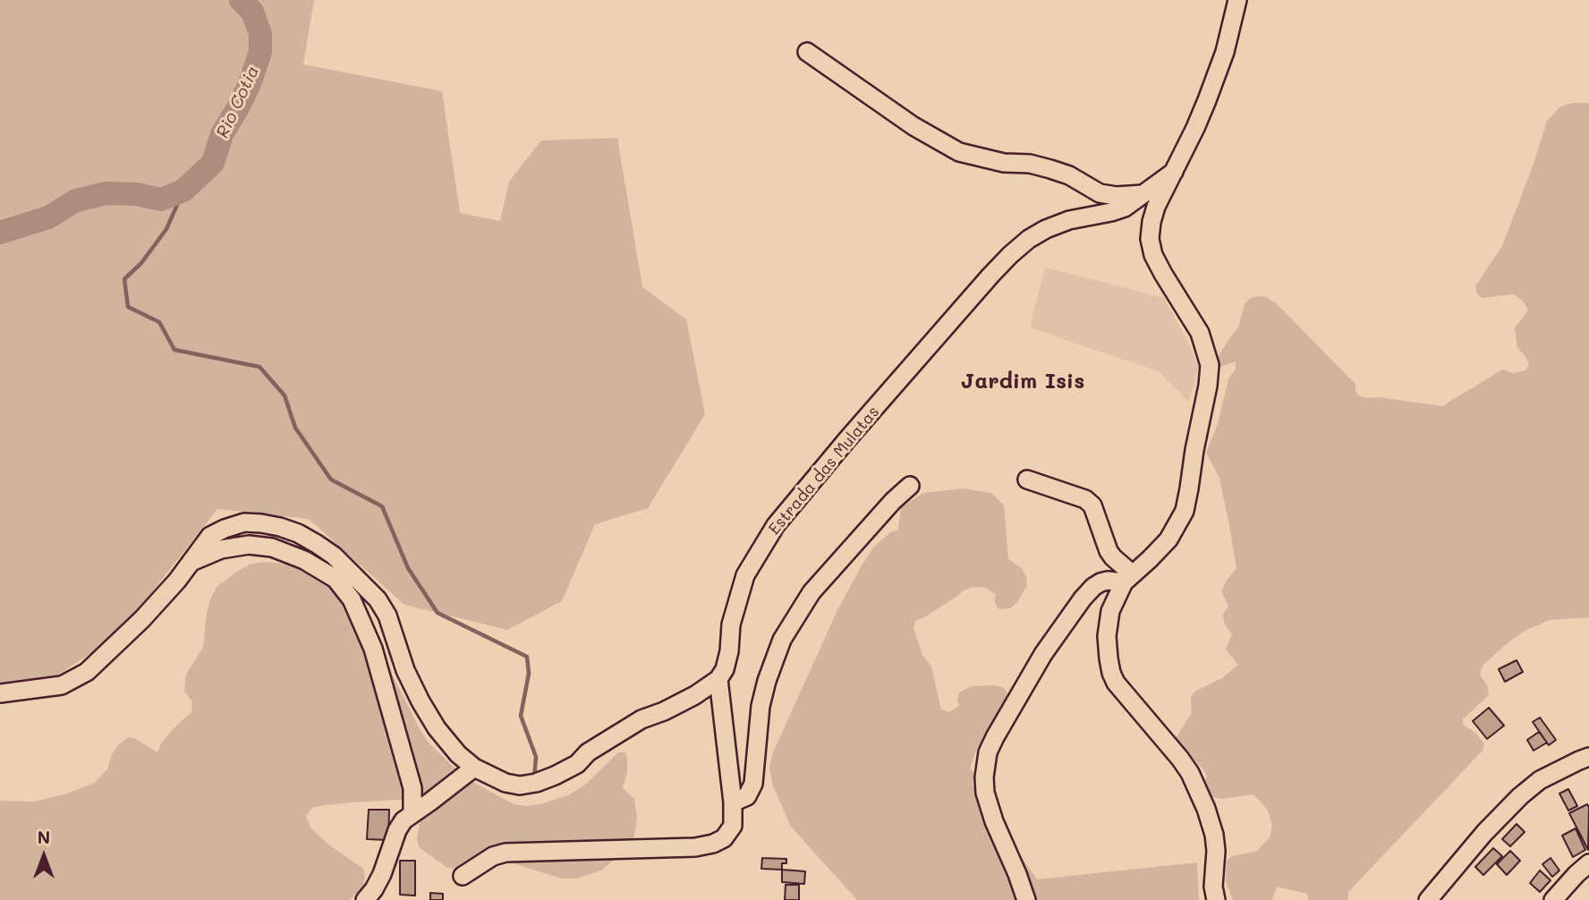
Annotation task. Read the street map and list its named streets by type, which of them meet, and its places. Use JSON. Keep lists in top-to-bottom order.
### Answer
{
  "streets": {
    "street": ["Estrada das Mulatas"]
  },
  "districts": ["Jardim Isis"],
  "water": ["Rio Cotia"],
  "north": "top"
}
